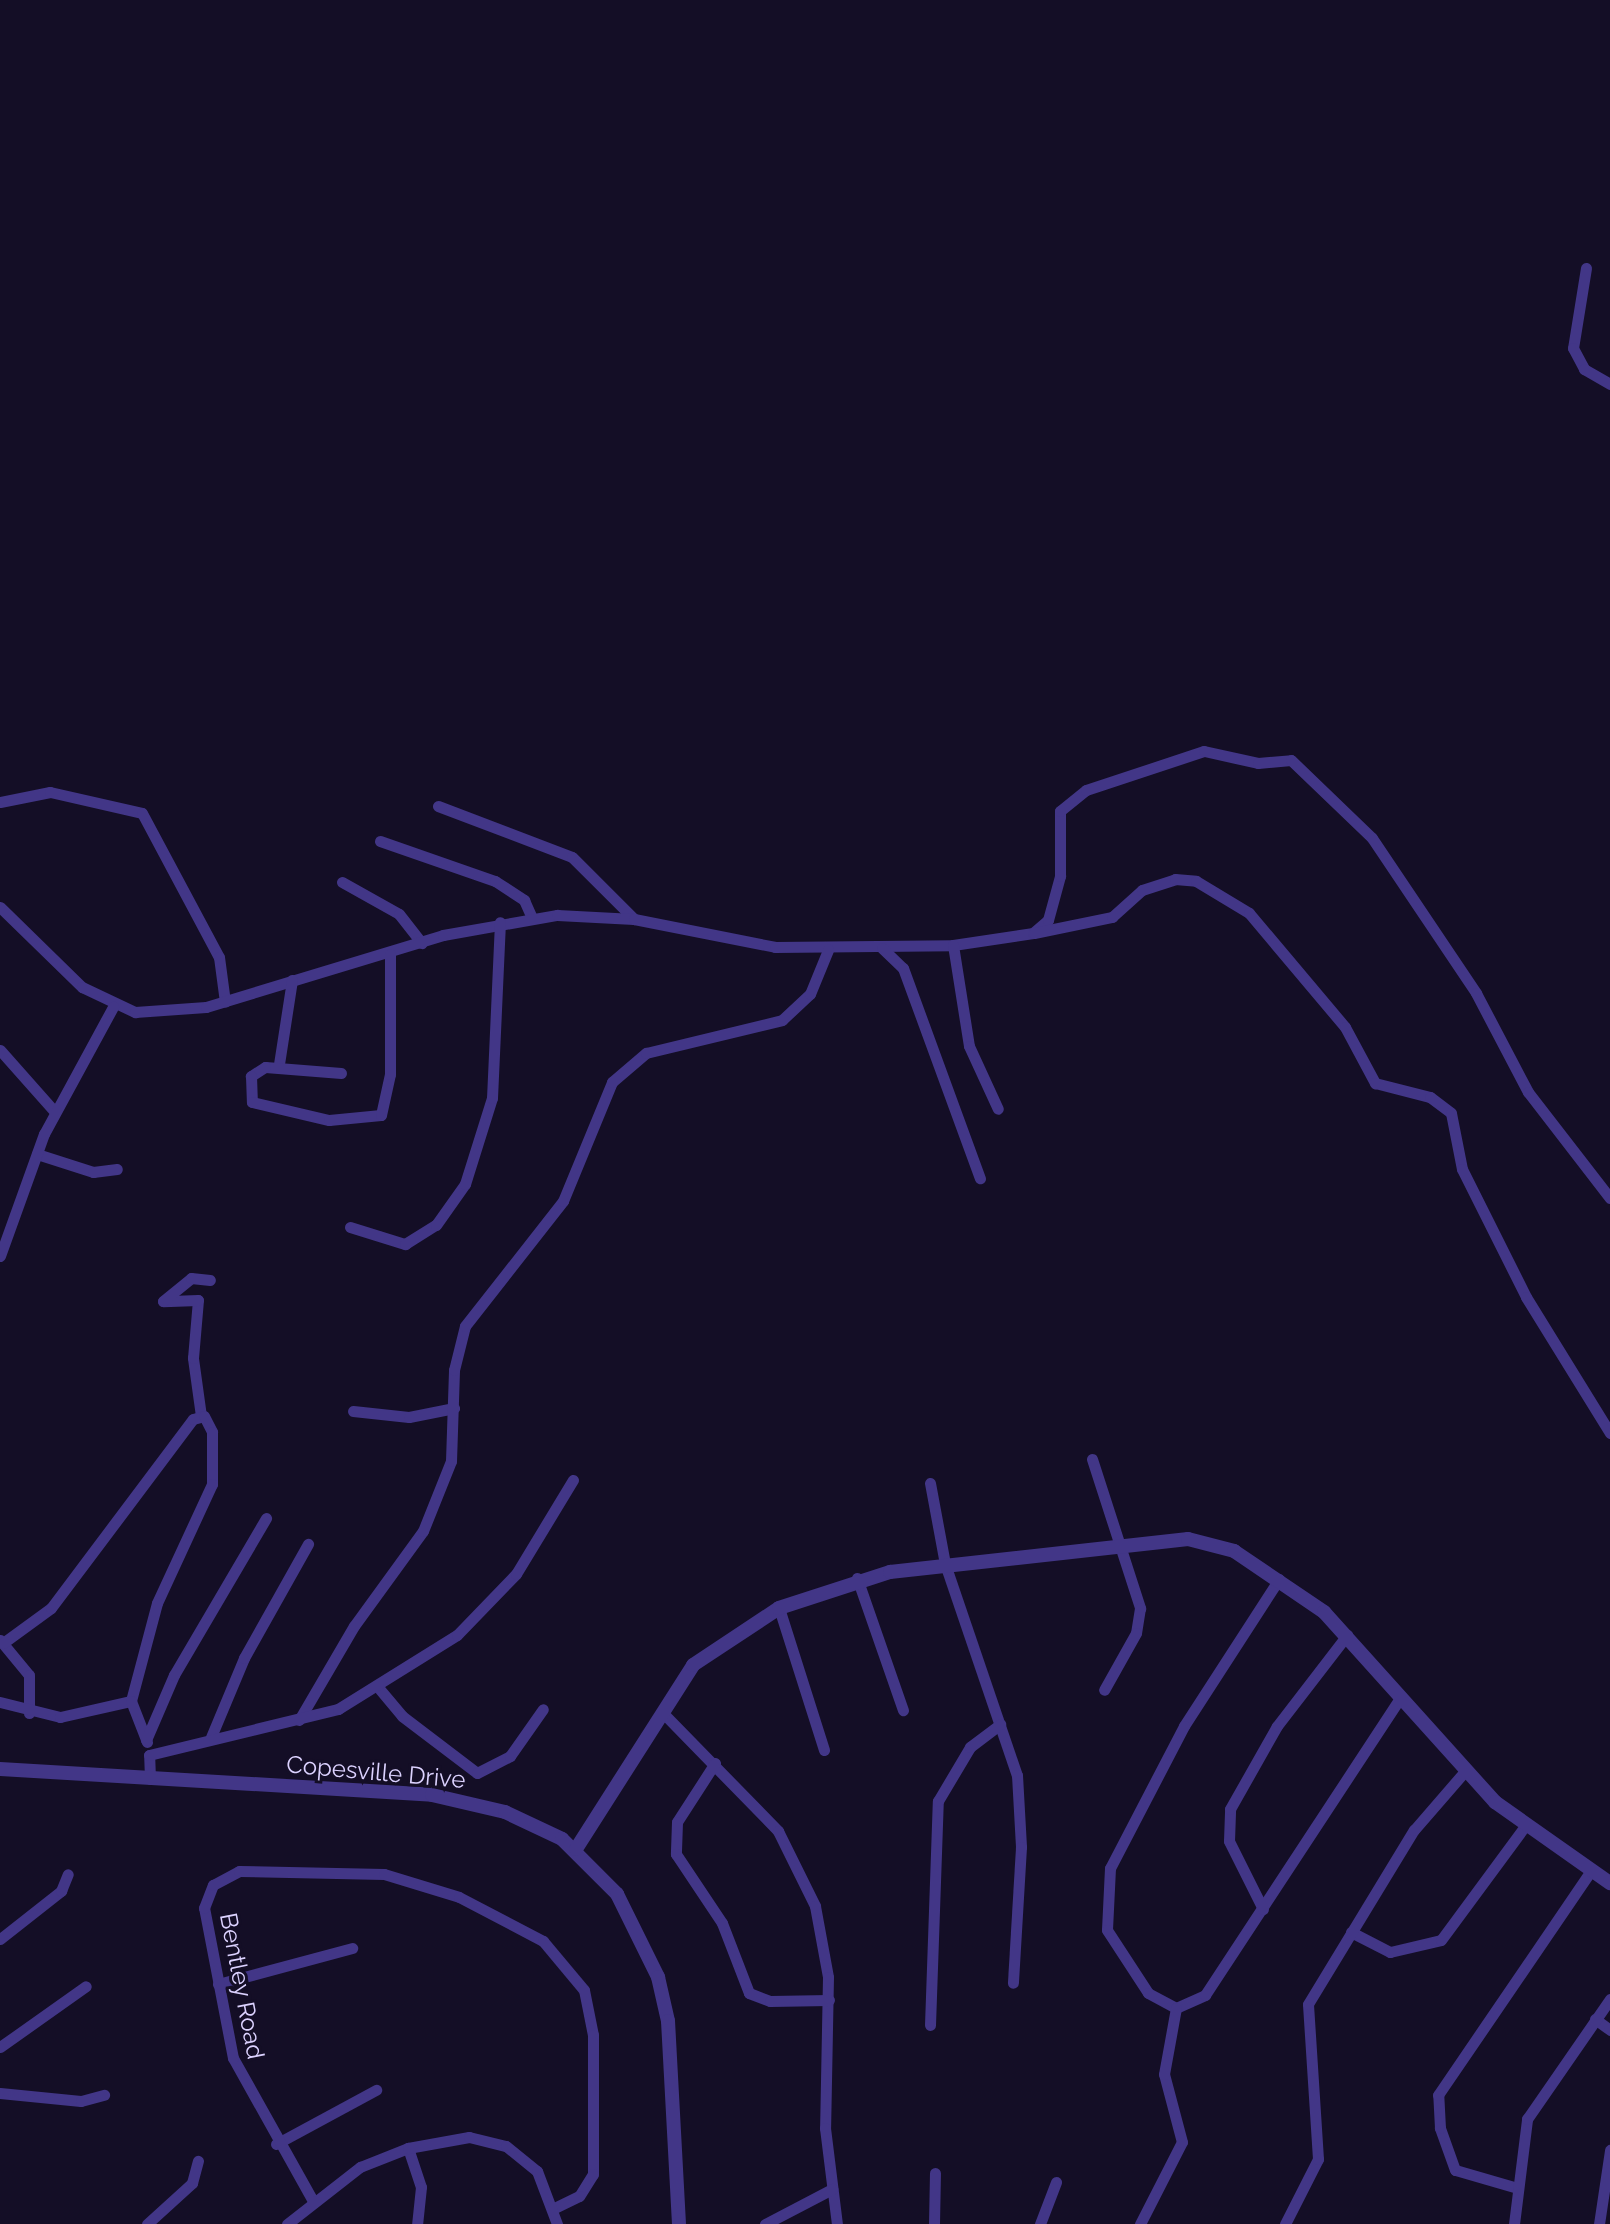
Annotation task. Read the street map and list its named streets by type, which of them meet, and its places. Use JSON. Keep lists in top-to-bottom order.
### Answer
{
  "streets": {
    "street": ["Copesville Drive", "Bentley Road"]
  }
}
